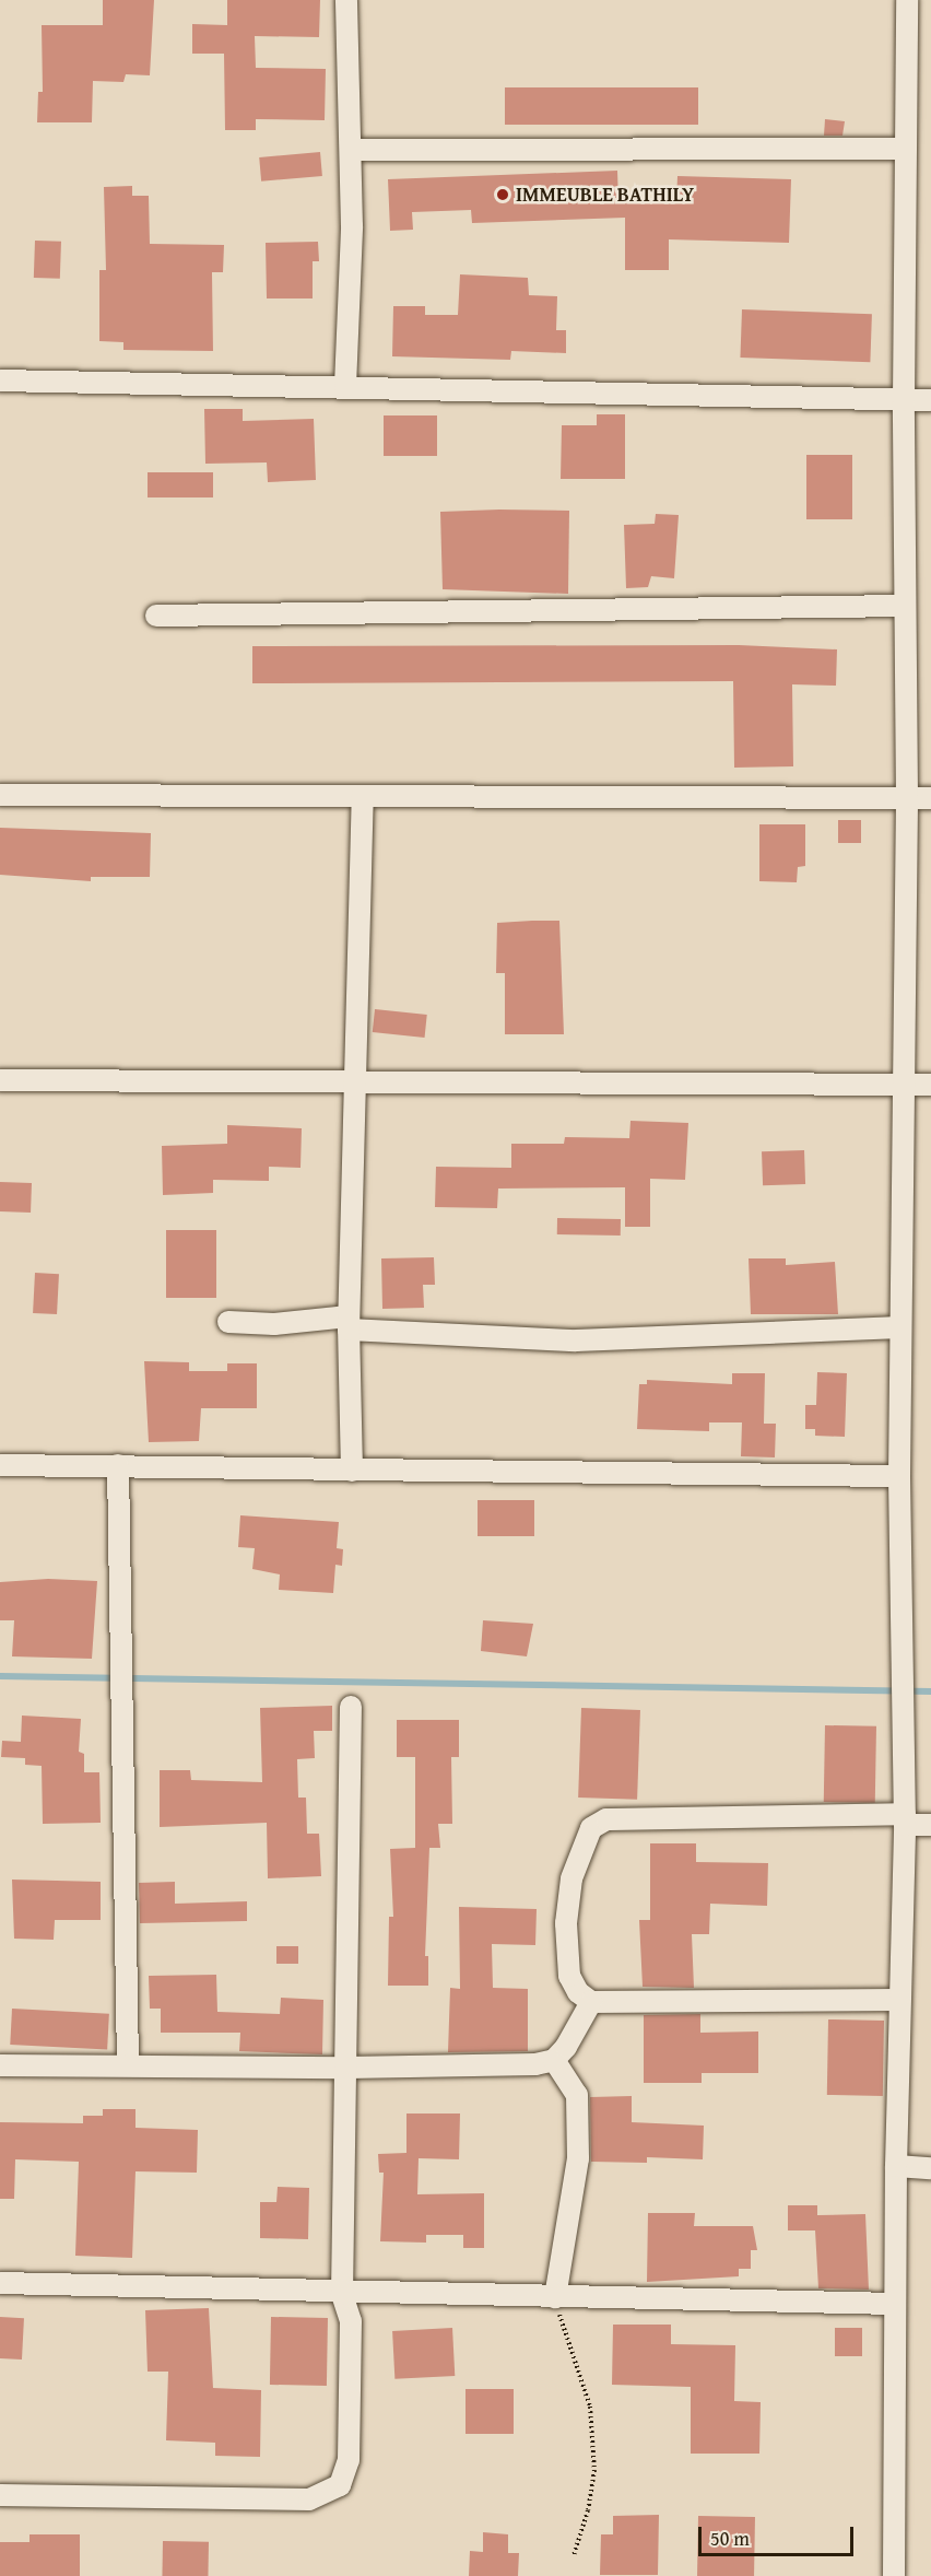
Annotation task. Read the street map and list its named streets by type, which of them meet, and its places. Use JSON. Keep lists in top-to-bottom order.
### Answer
{
  "places": ["IMMEUBLE BATHILY"],
  "scale_bar": "50 m"
}
